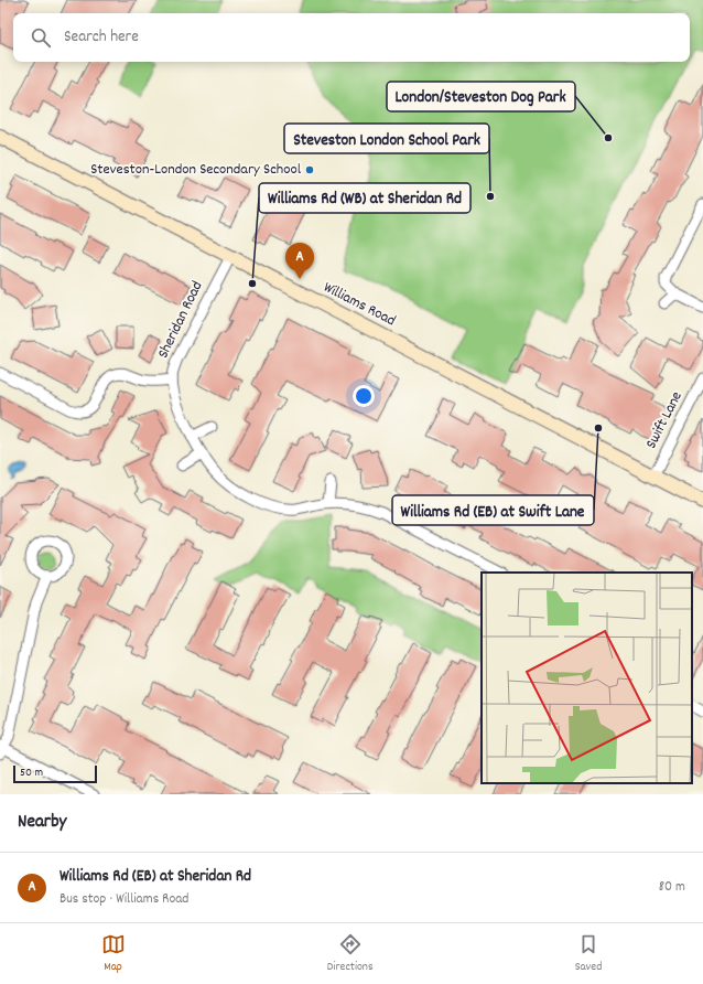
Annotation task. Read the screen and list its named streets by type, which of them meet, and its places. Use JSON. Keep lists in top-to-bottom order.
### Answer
{
  "streets": {
    "street": ["Williams Road", "Sheridan Road", "Swift Lane"]
  },
  "crossings": [
    ["Williams Road", "Sheridan Road"],
    ["Williams Road", "Swift Lane"]
  ],
  "places": [
    "London/Steveston Dog Park",
    "Steveston-London Secondary School",
    "Steveston London School Park",
    "Williams Rd (WB) at Sheridan Rd",
    "Williams Rd (EB) at Swift Lane"
  ],
  "scale_bar": "50 m",
  "page": {
    "search": "Search here",
    "pins": "A",
    "scale": "50 m",
    "heading": "Nearby",
    "list": [
      {
        "mark": "A",
        "name": "Williams Rd (EB) at Sheridan Rd",
        "note": "Bus stop · Williams Road",
        "value": "80 m"
      }
    ],
    "nav": ["Map", "Directions", "Saved"]
  }
}
